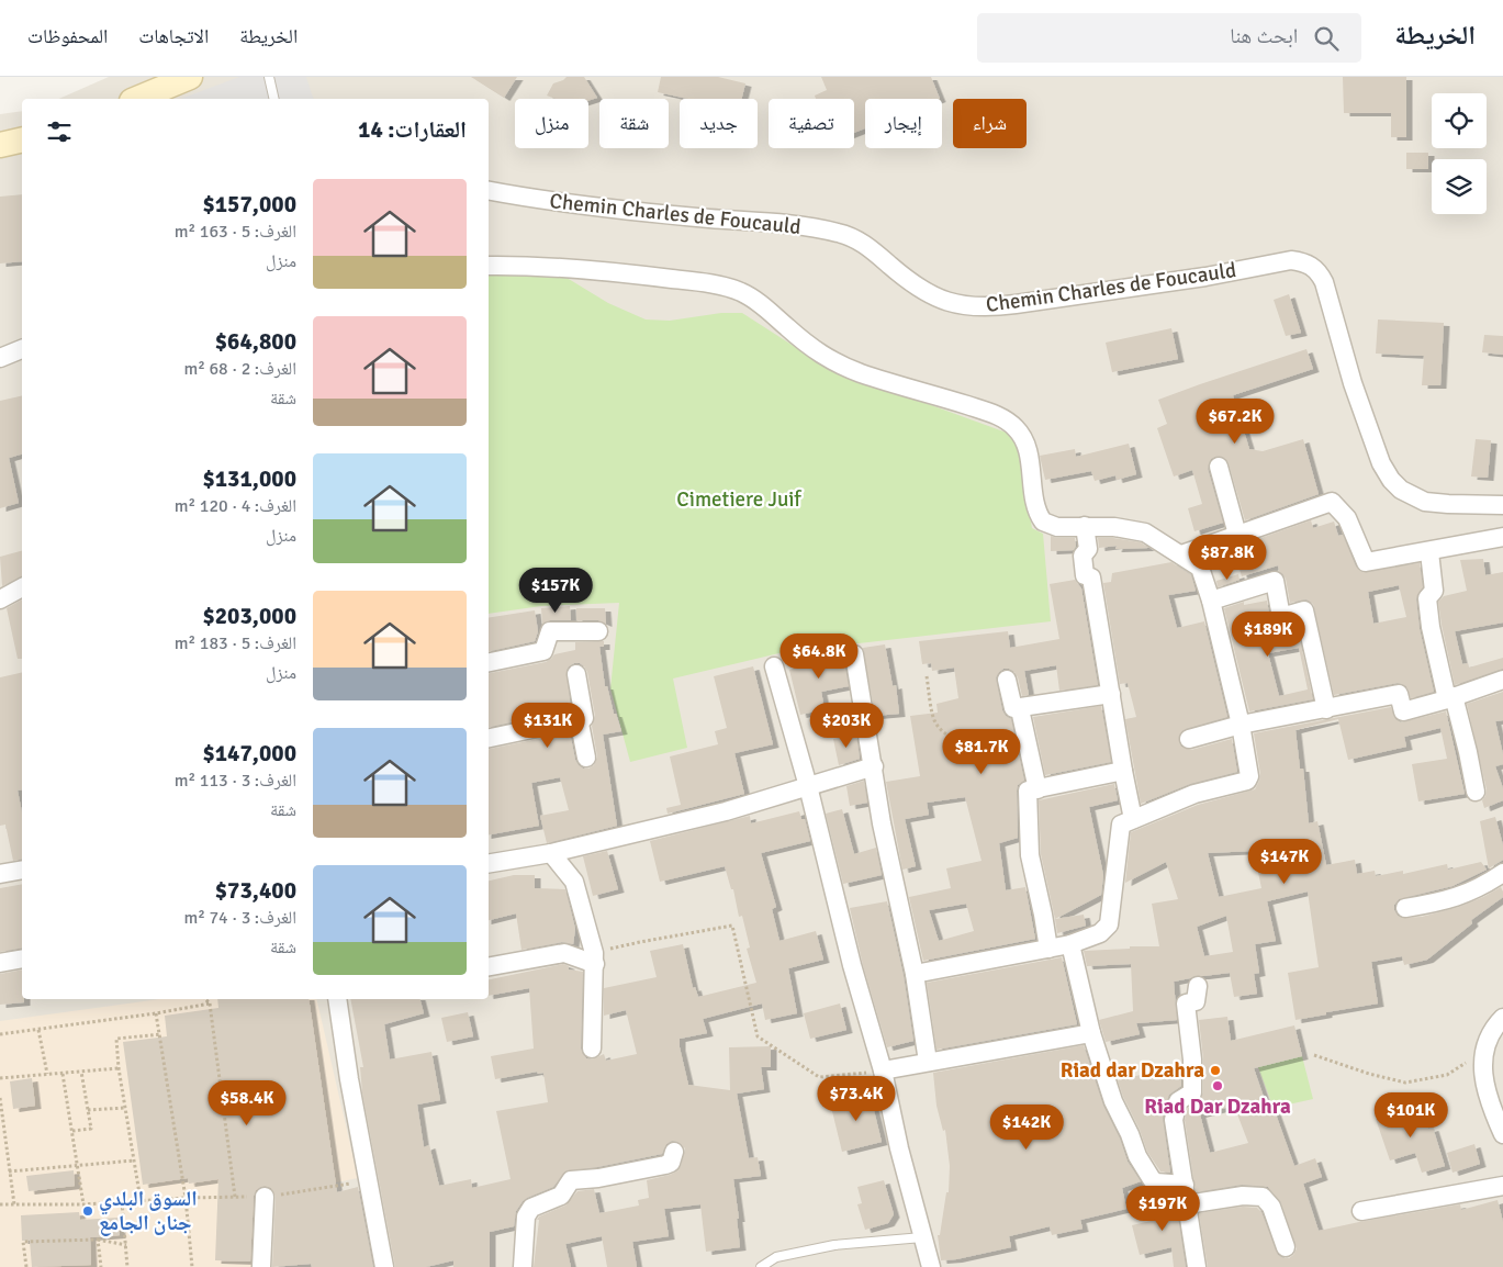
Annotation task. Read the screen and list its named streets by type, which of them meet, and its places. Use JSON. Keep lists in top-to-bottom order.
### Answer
{
  "streets": {
    "street": ["Chemin Charles de Foucauld"]
  },
  "parks": ["Cimetiere Juif"],
  "places": ["Riad dar Dzahra", "Riad Dar Dzahra", "السوق البلدي جنان الجامع"],
  "page": {
    "header": "الخريطة",
    "search": "ابحث هنا",
    "nav": ["الخريطة", "الاتجاهات", "المحفوظات"],
    "chip": [
      "شراء",
      "إيجار",
      "تصفية",
      "جديد",
      "شقة",
      "منزل"
    ],
    "heading": "العقارات: 14",
    "list": [
      {
        "name": "$157,000",
        "note": "الغرف: 5 · 163 m² · منزل"
      },
      {
        "name": "$64,800",
        "note": "الغرف: 2 · 68 m² · شقة"
      },
      {
        "name": "$131,000",
        "note": "الغرف: 4 · 120 m² · منزل"
      },
      {
        "name": "$203,000",
        "note": "الغرف: 5 · 183 m² · منزل"
      },
      {
        "name": "$147,000",
        "note": "الغرف: 3 · 113 m² · شقة"
      },
      {
        "name": "$73,400",
        "note": "الغرف: 3 · 74 m² · شقة"
      }
    ],
    "price": [
      "$67.2K",
      "$87.8K",
      "$157K",
      "$189K",
      "$64.8K",
      "$131K",
      "$203K",
      "$81.7K",
      "$147K",
      "$73.4K",
      "$58.4K",
      "$101K",
      "$142K",
      "$197K"
    ]
  }
}
